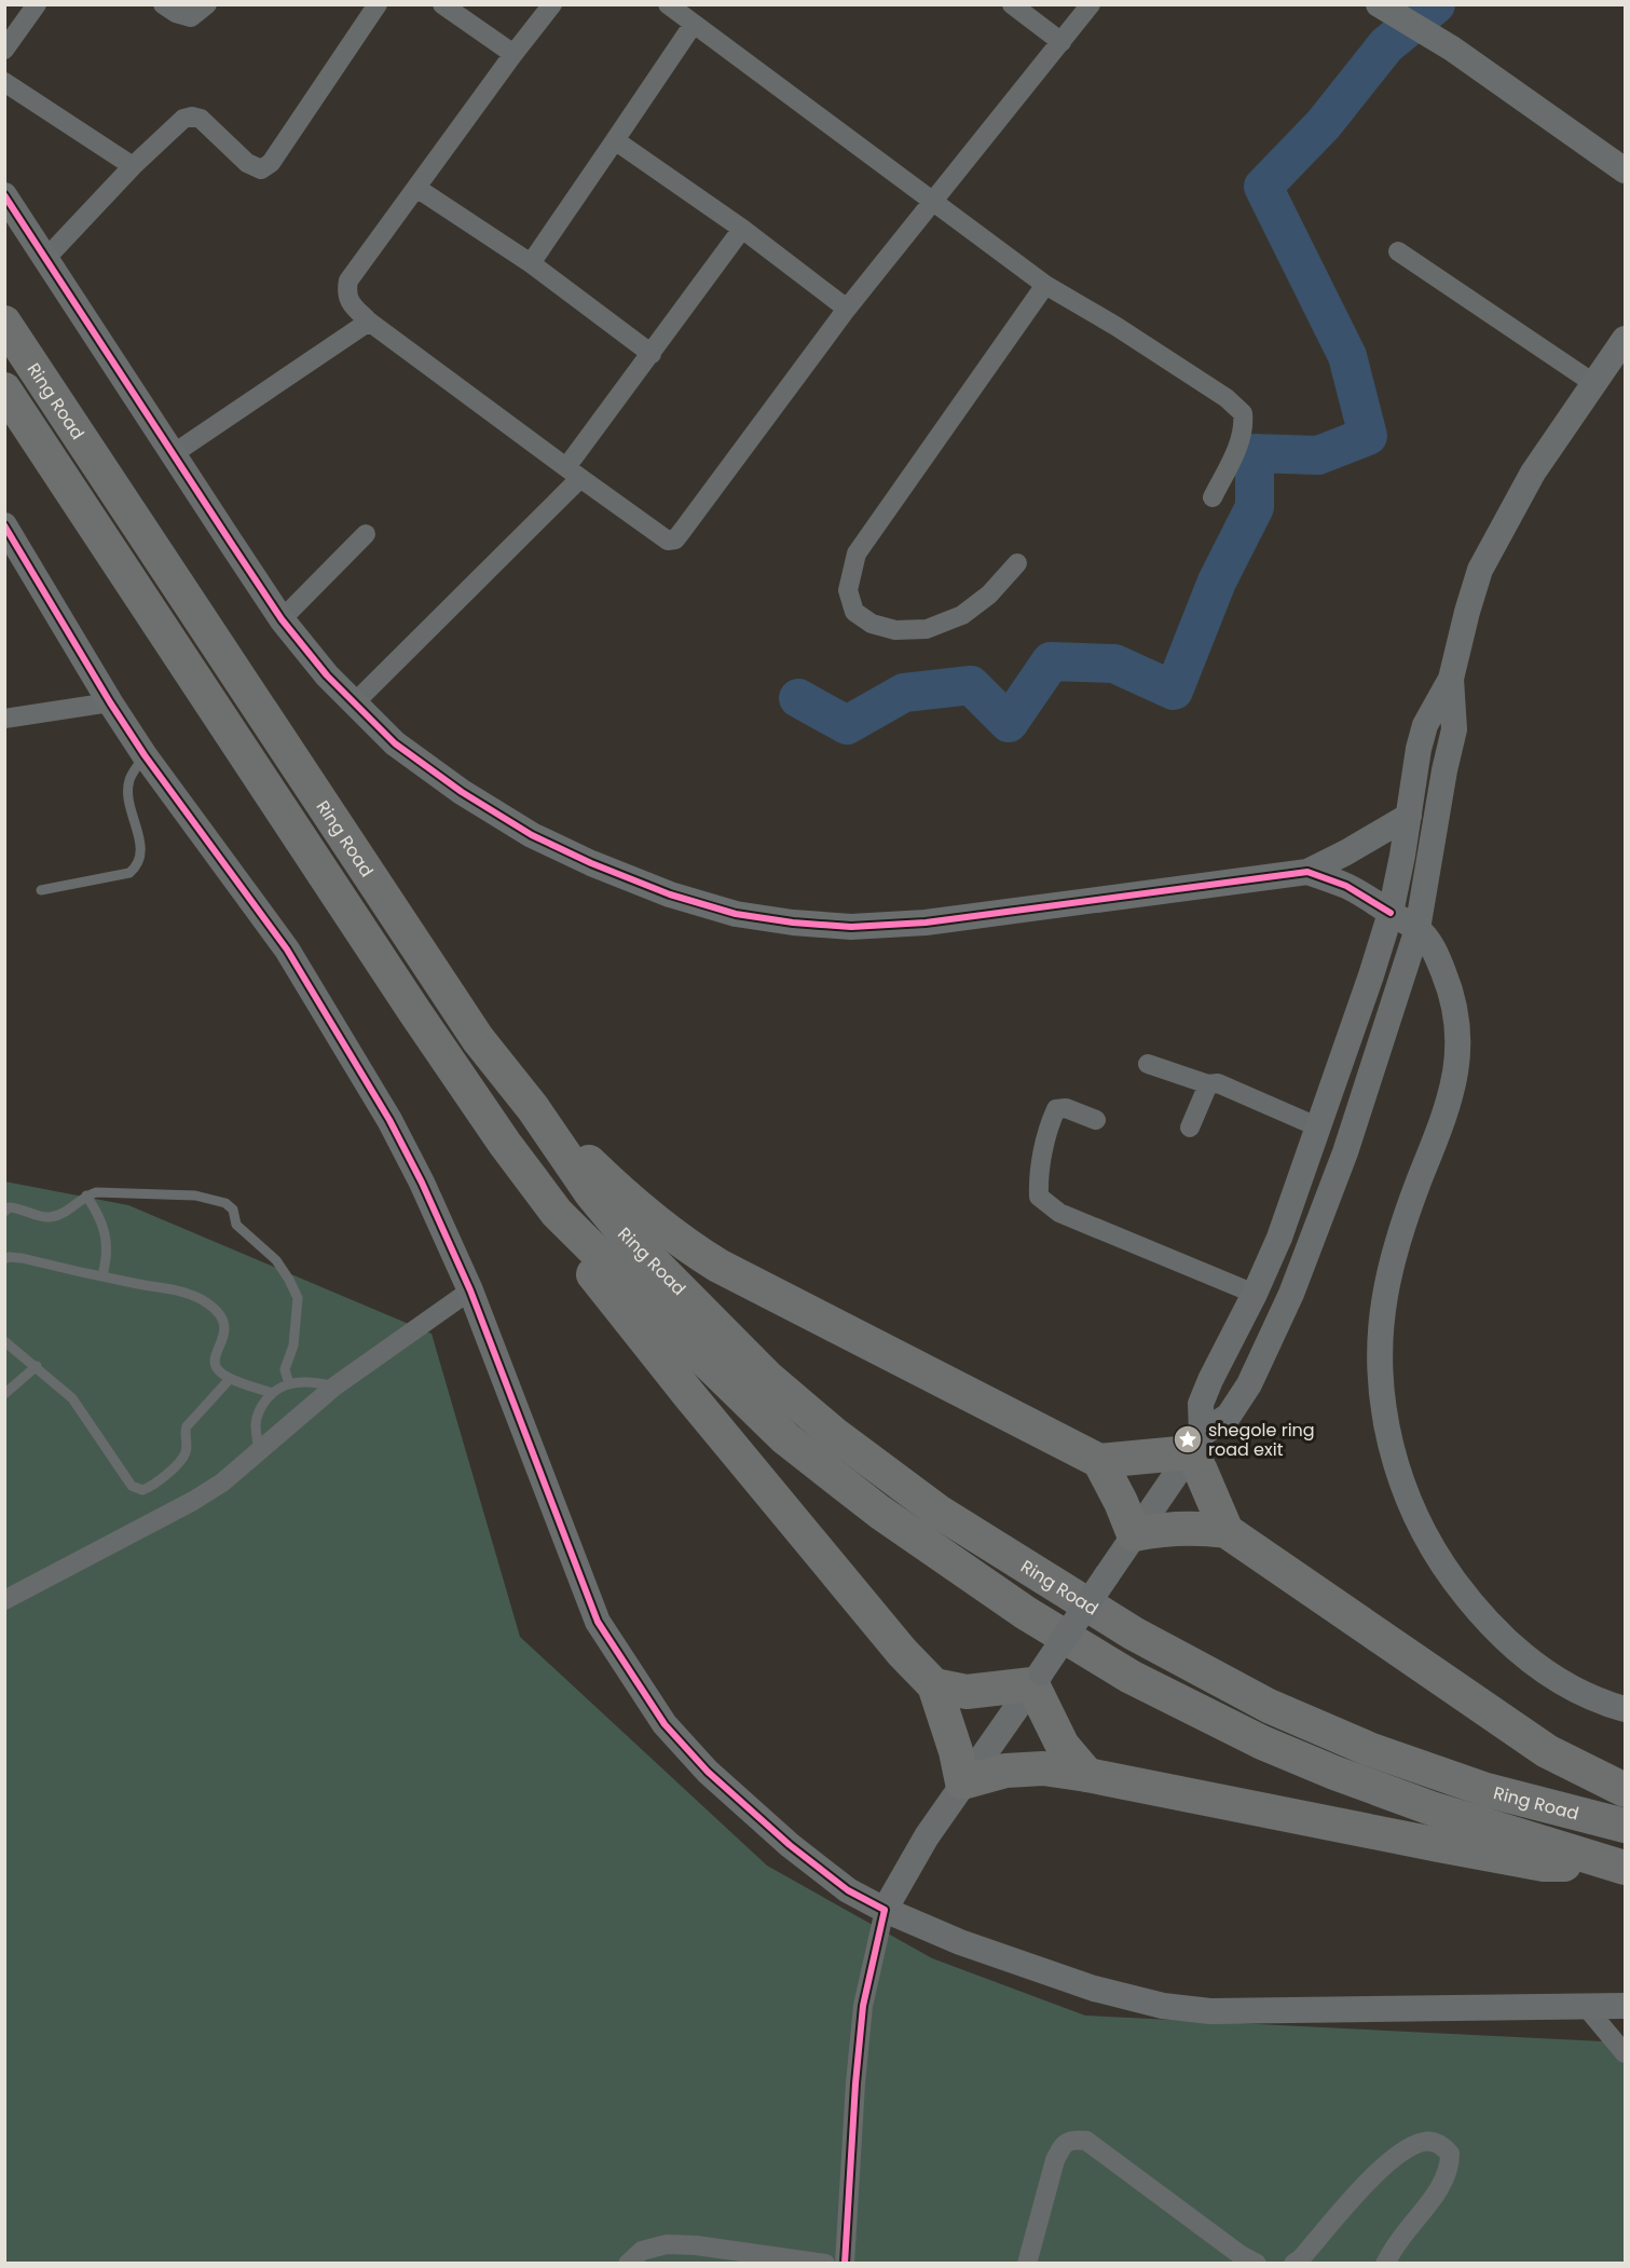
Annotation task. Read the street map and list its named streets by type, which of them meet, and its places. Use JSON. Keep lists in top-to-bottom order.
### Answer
{
  "streets": {
    "highway": ["Ring Road"]
  },
  "places": {
    "place": ["shegole ring road exit"]
  }
}
